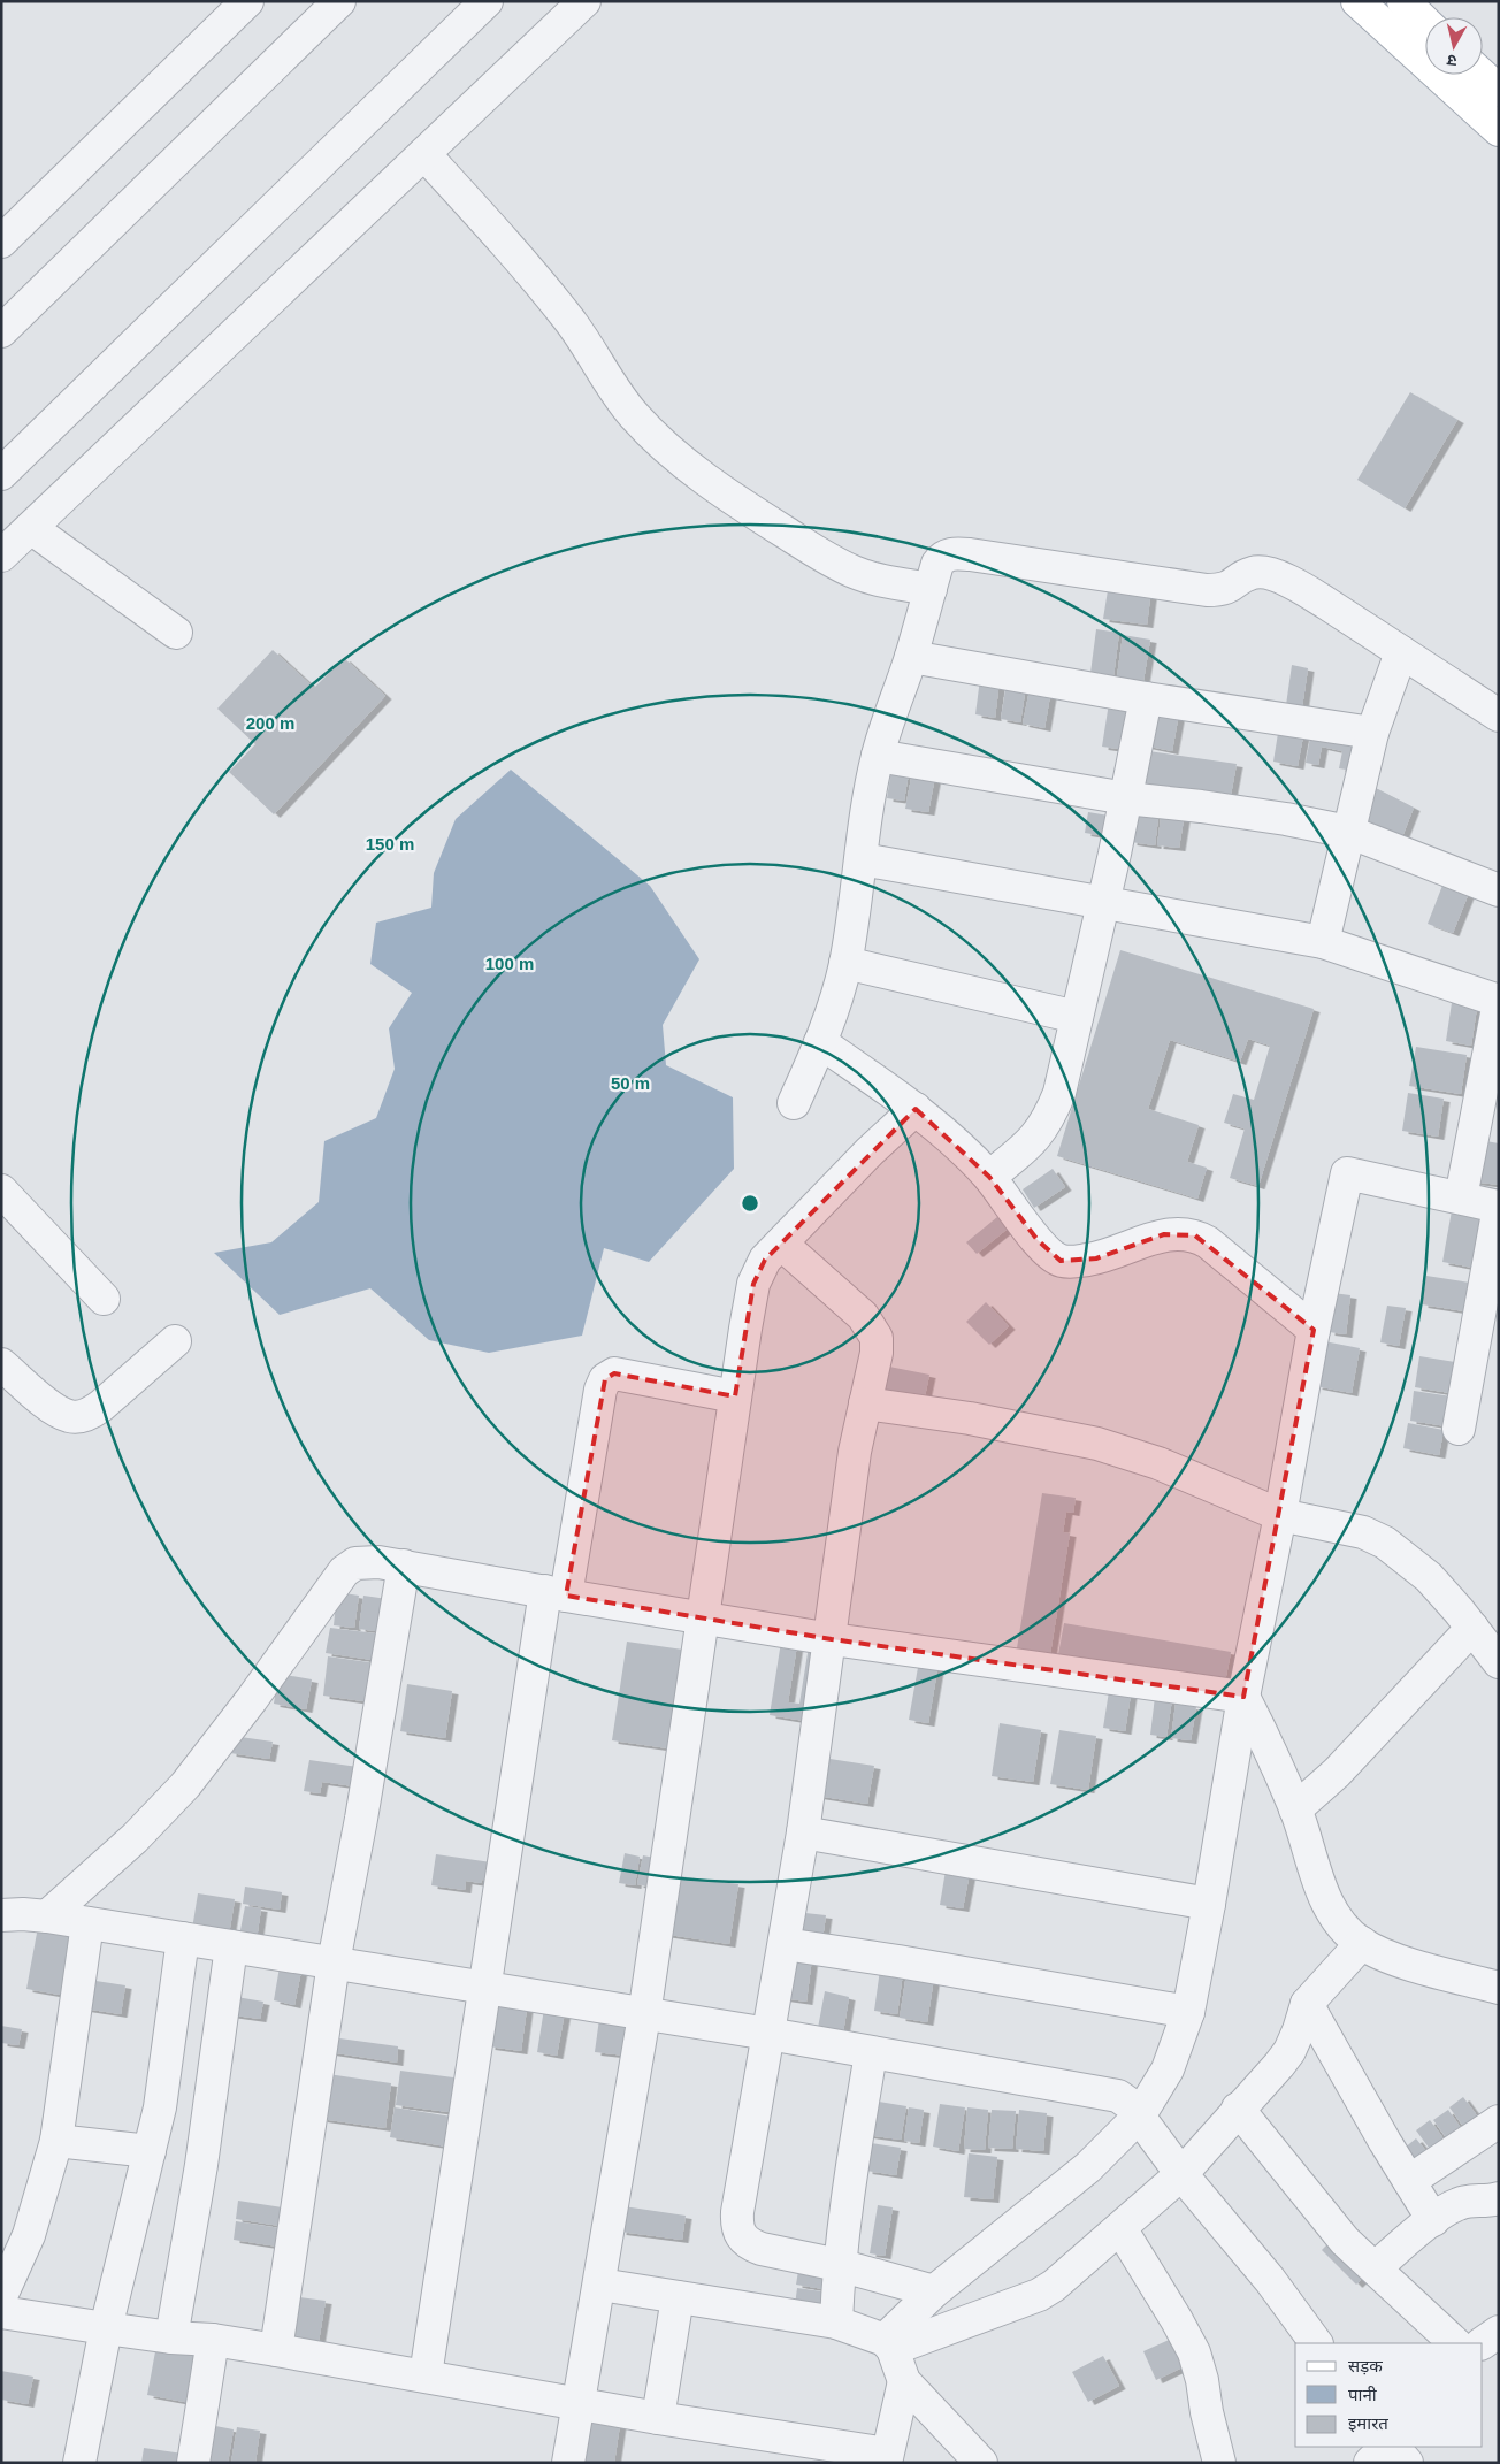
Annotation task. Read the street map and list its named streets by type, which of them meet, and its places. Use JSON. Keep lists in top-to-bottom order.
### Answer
{
  "legend": ["सड़क", "पानी", "इमारत"],
  "north": "bottom",
  "rings": [
    "200 m",
    "150 m",
    "100 m",
    "50 m"
  ]
}
